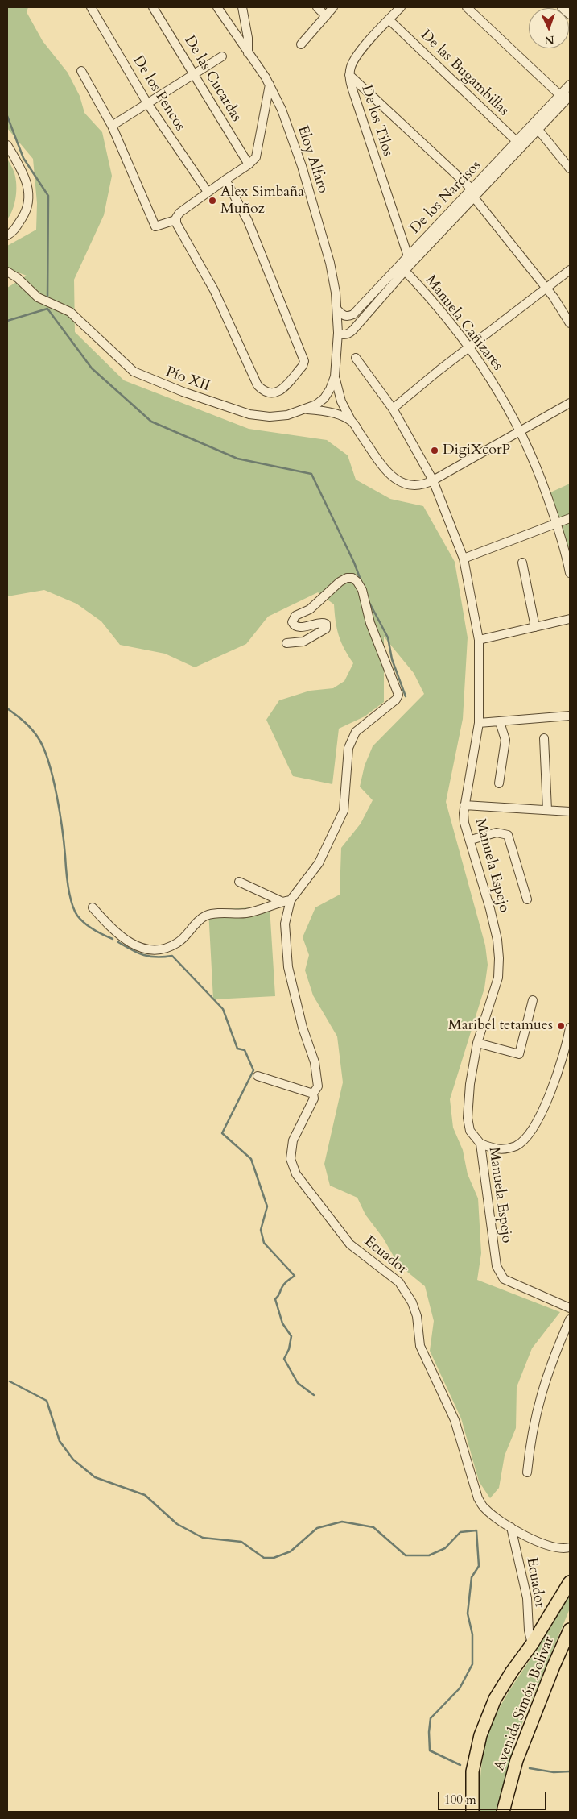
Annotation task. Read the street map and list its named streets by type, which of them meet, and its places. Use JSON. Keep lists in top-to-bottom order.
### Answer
{
  "streets": {
    "highway": ["Avenida Simón Bolívar"],
    "street": [
      "De las Bugambillas",
      "De las Cucardas",
      "De los Pencos",
      "De los Tilos",
      "Eloy Alfaro",
      "De los Narcisos",
      "Manuela Cañizares",
      "Pío XII",
      "Manuela Espejo",
      "Ecuador"
    ]
  },
  "crossings": [
    ["De las Bugambillas", "De los Tilos"],
    ["De las Bugambillas", "De los Narcisos"],
    ["De los Tilos", "De los Narcisos"],
    ["Eloy Alfaro", "De los Narcisos"],
    ["Eloy Alfaro", "Pío XII"],
    ["De los Narcisos", "Manuela Cañizares"],
    ["De los Narcisos", "Pío XII"],
    ["Ecuador", "Avenida Simón Bolívar"]
  ],
  "places": ["Alex Simbaña Muñoz", "DigiXcorP", "Maribel tetamues"],
  "scale_bar": "100 m",
  "north": "bottom"
}
